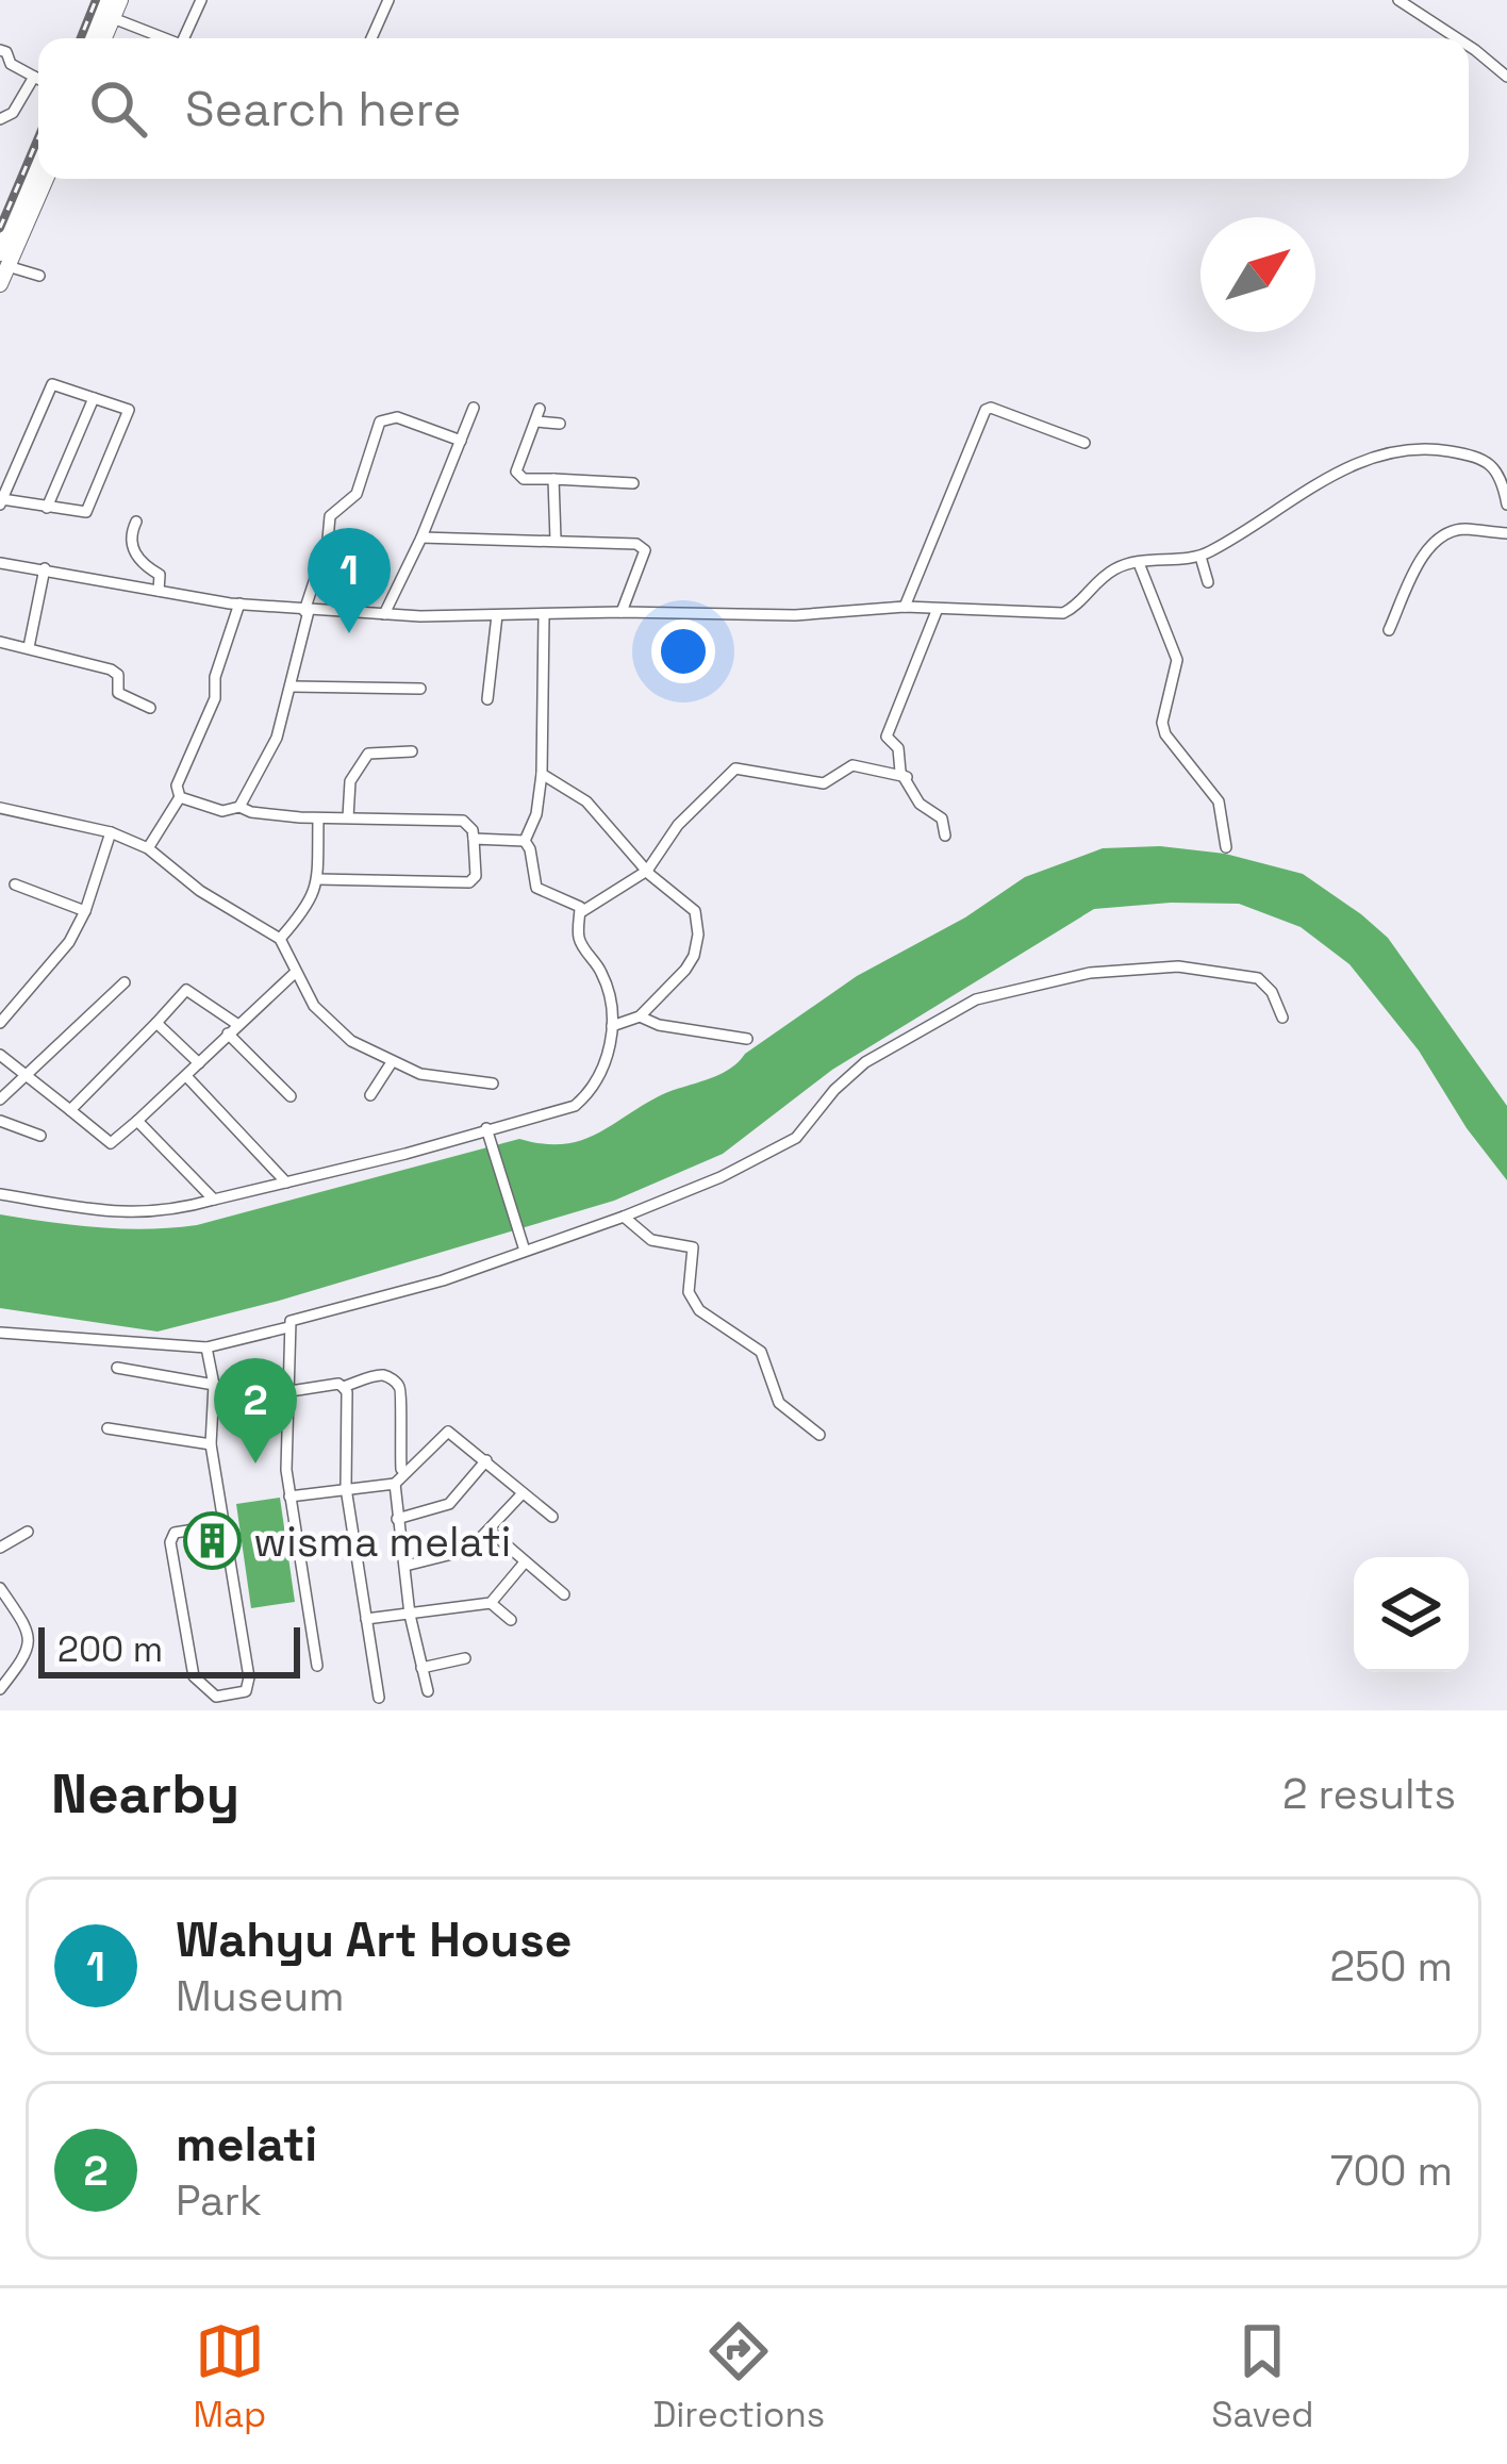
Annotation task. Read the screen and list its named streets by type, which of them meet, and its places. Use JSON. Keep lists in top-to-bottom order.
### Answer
{
  "places": {
    "building": ["wisma melati"]
  },
  "scale_bar": "200 m",
  "north": "top right",
  "page": {
    "search": "Search here",
    "pins": ["1", "2"],
    "scale": "200 m",
    "heading": ["Nearby", "2 results"],
    "list": [
      {
        "mark": "1",
        "name": "Wahyu Art House",
        "note": "Museum",
        "value": "250 m"
      },
      {
        "mark": "2",
        "name": "melati",
        "note": "Park",
        "value": "700 m"
      }
    ],
    "nav": ["Map", "Directions", "Saved"]
  }
}
